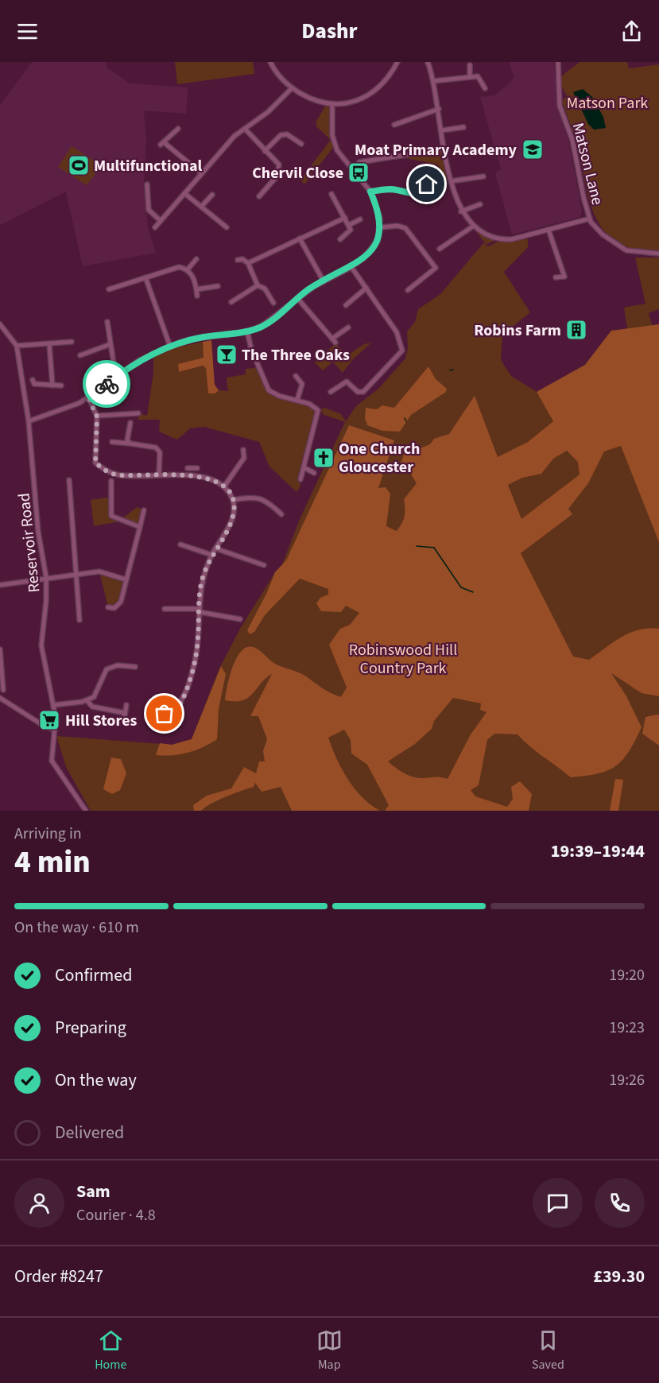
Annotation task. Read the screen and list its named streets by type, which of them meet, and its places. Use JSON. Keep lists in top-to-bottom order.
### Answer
{
  "streets": {
    "street": ["Matson Lane", "Reservoir Road"]
  },
  "parks": ["Matson Park", "Robinswood Hill Country Park"],
  "places": {
    "school or university": ["Moat Primary Academy"],
    "sports": ["Multifunctional"],
    "bus stop": ["Chervil Close"],
    "building": ["Robins Farm"],
    "bar": ["The Three Oaks"],
    "church": ["One Church Gloucester"],
    "supermarket": ["Hill Stores"]
  },
  "page": {
    "header": "Dashr",
    "heading": ["4 min", "Arriving in", "19:39–19:44"],
    "panel": [
      "Sam",
      "Courier · 4.8",
      "Order #8247",
      "£39.30"
    ],
    "bar": "On the way · 610 m",
    "list": [
      ["Confirmed", "19:20"],
      ["Preparing", "19:23"],
      ["On the way", "19:26"],
      "Delivered"
    ],
    "tabs": ["Home", "Map", "Saved"]
  }
}
